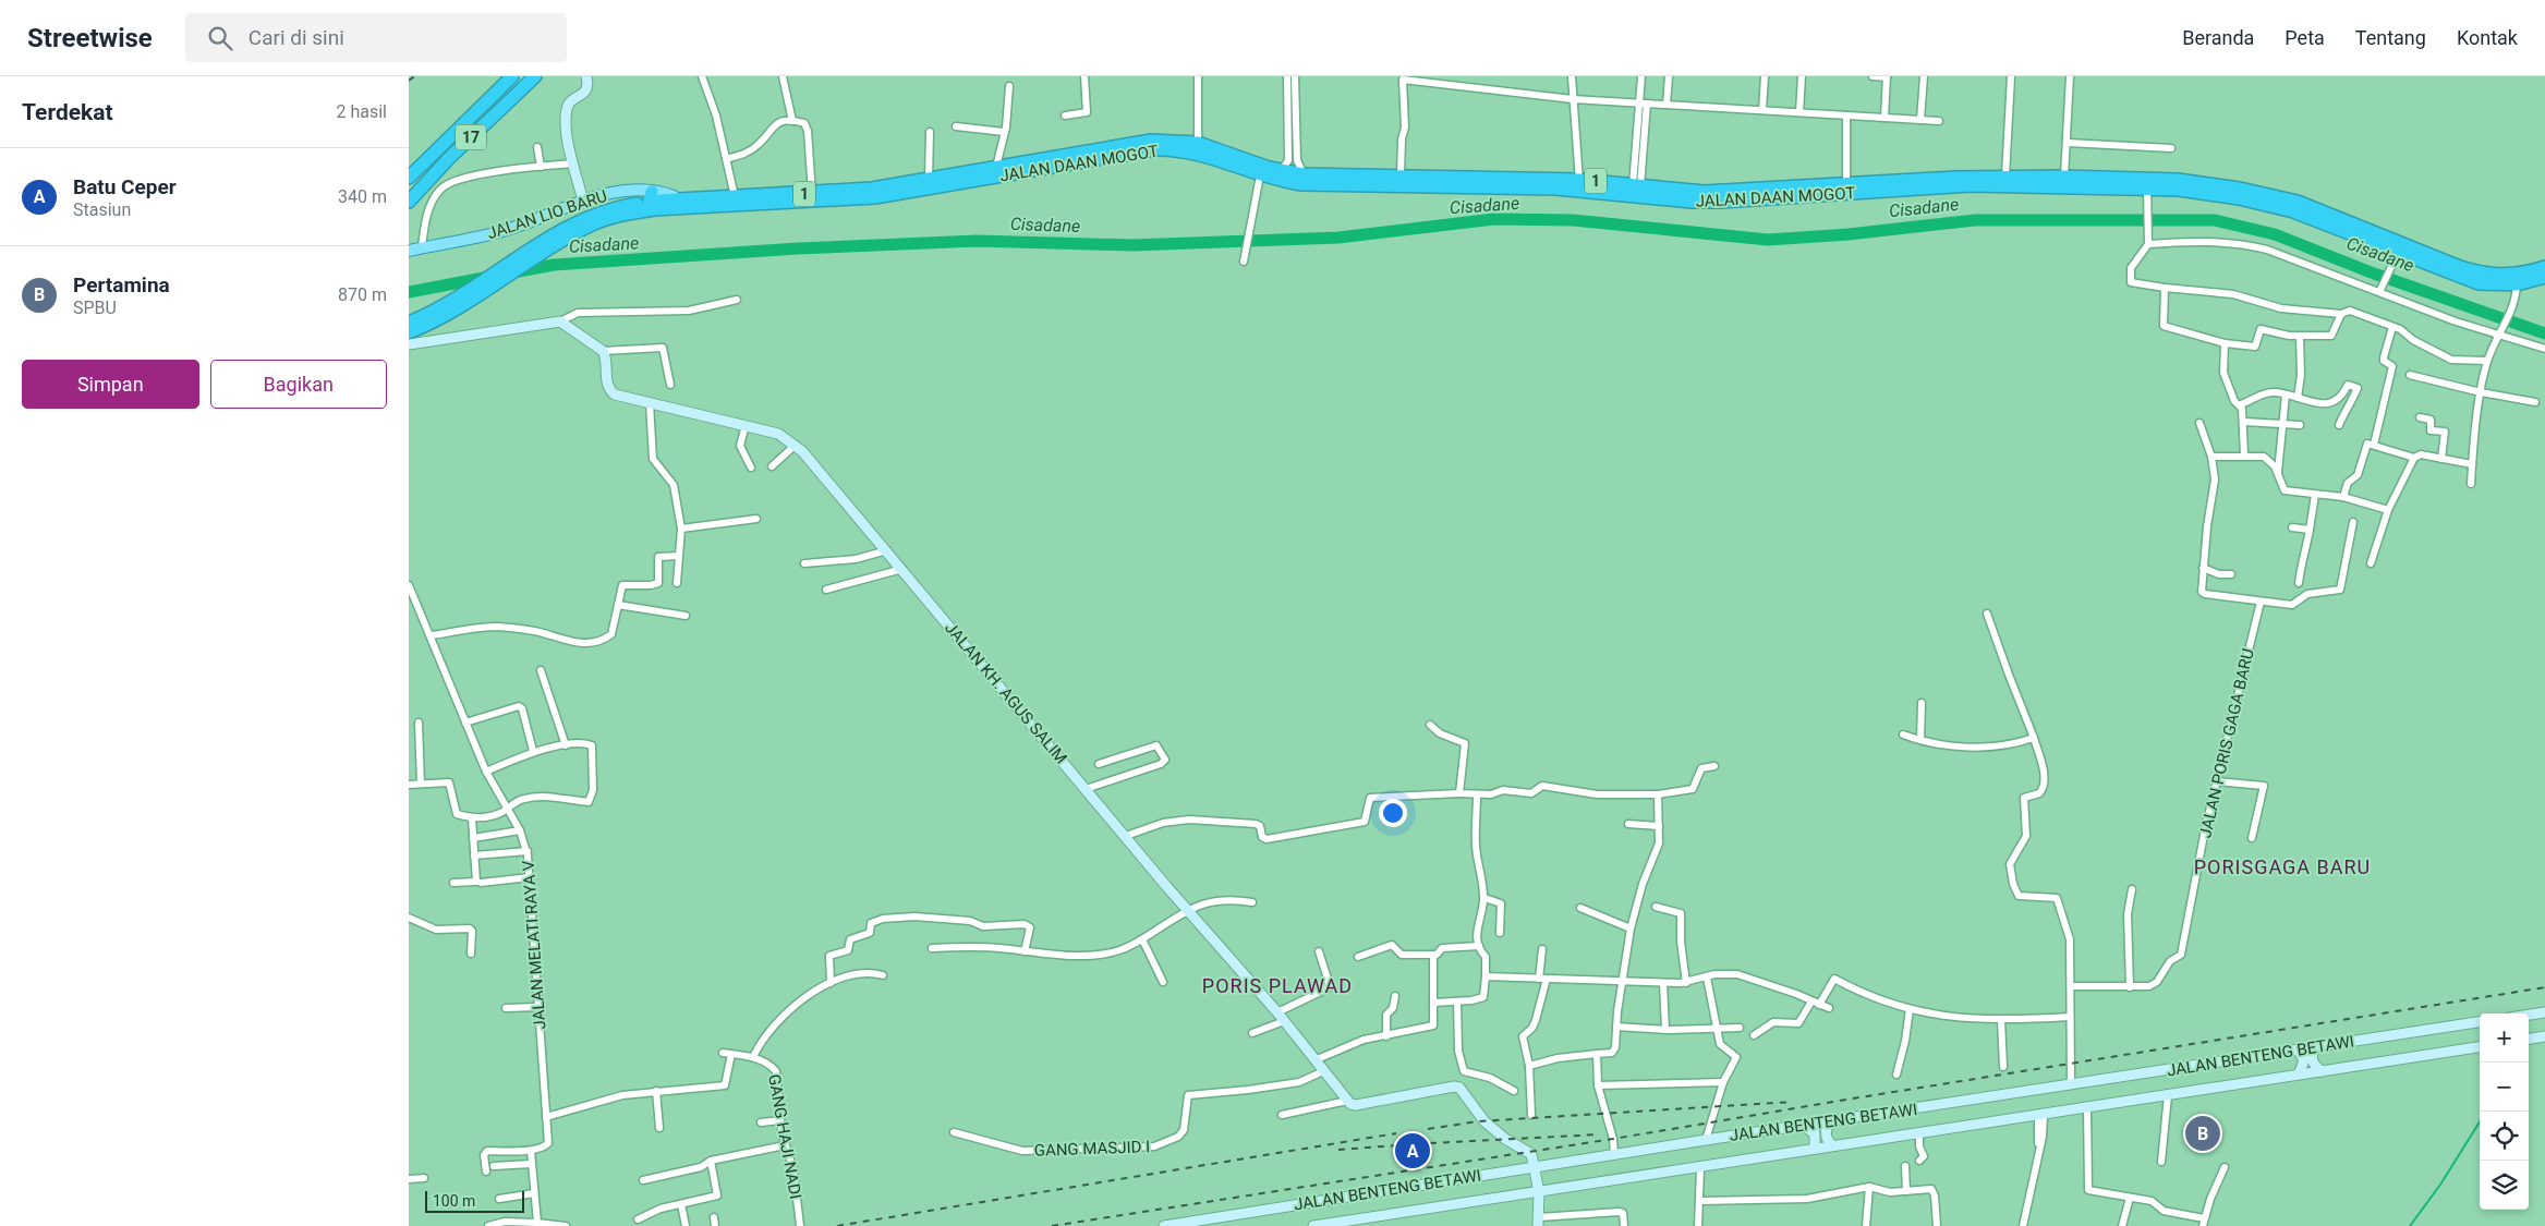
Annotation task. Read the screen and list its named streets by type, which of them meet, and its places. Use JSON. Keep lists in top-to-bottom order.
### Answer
{
  "streets": {
    "highway": ["17", "JALAN DAAN MOGOT", "1"],
    "main road": ["JALAN LIO BARU", "JALAN KH. AGUS SALIM", "JALAN BENTENG BETAWI"],
    "street": [
      "JALAN PORIS GAGA BARU",
      "JALAN MELATI RAYA V",
      "GANG HAJI NADI",
      "GANG MASJID I"
    ]
  },
  "crossings": [
    ["JALAN DAAN MOGOT", "JALAN LIO BARU"],
    ["JALAN KH. AGUS SALIM", "GANG MASJID I"]
  ],
  "districts": ["PORISGAGA BARU", "PORIS PLAWAD"],
  "water": ["Cisadane"],
  "scale_bar": "100 m",
  "page": {
    "header": "Streetwise",
    "search": "Cari di sini",
    "nav": [
      "Beranda",
      "Peta",
      "Tentang",
      "Kontak"
    ],
    "heading": ["Terdekat", "2 hasil"],
    "list": [
      {
        "mark": "A",
        "name": "Batu Ceper",
        "note": "Stasiun",
        "value": "340 m"
      },
      {
        "mark": "B",
        "name": "Pertamina",
        "note": "SPBU",
        "value": "870 m"
      }
    ],
    "buttons": ["Simpan", "Bagikan"],
    "map_buttons": ["+", "−"],
    "pins": ["B", "A"],
    "scale": "100 m"
  }
}
